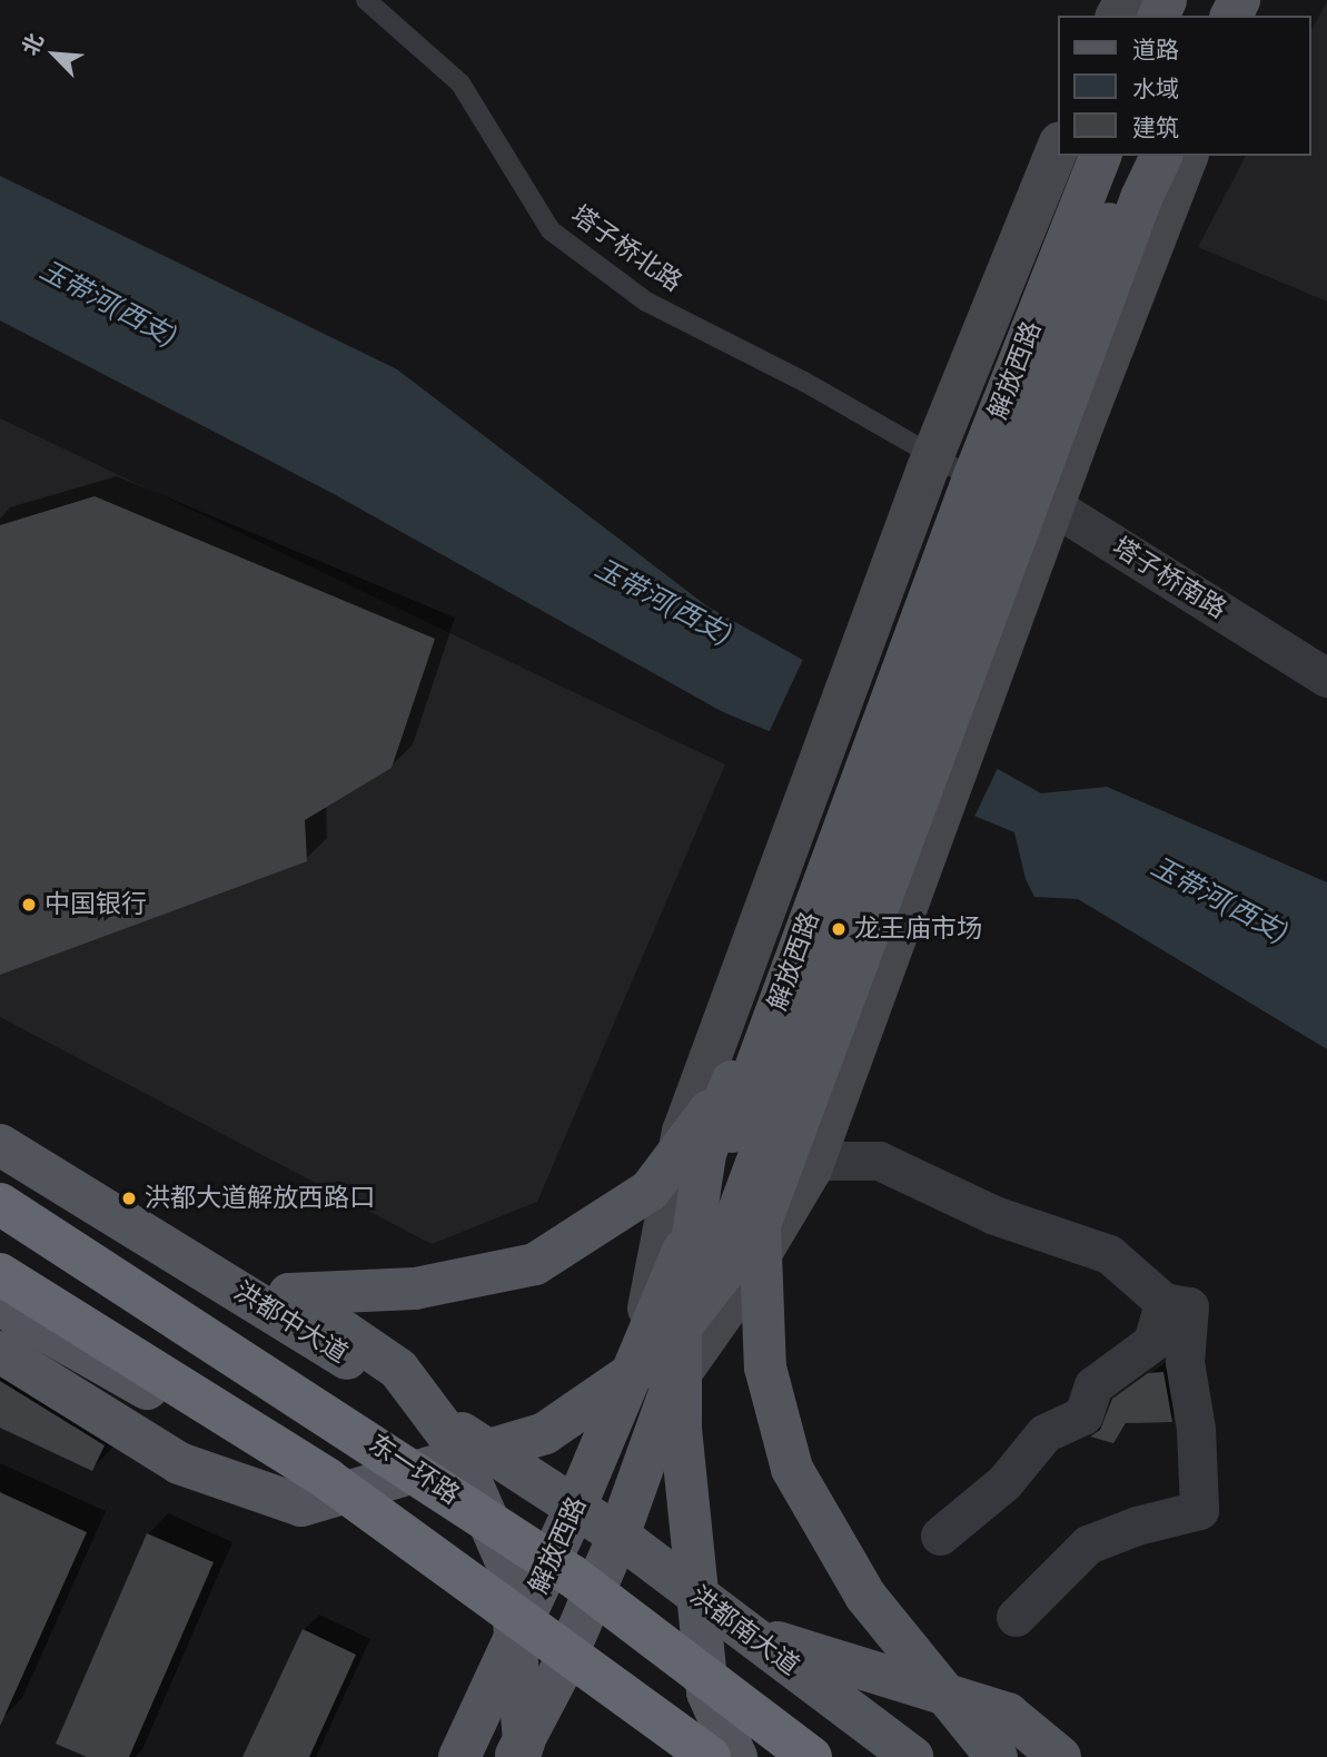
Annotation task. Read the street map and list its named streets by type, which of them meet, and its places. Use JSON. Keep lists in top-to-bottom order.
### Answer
{
  "streets": {
    "highway": ["东一环路"],
    "main road": ["解放西路", "洪都中大道", "洪都南大道"],
    "street": ["塔子桥南路"],
    "lane": ["塔子桥北路"]
  },
  "crossings": [
    ["塔子桥北路", "解放西路"],
    ["塔子桥北路", "塔子桥南路"],
    ["解放西路", "塔子桥南路"],
    ["解放西路", "洪都中大道"],
    ["解放西路", "洪都南大道"],
    ["洪都中大道", "洪都南大道"]
  ],
  "water": ["玉带河(西支)"],
  "places": ["中国银行", "龙王庙市场", "洪都大道解放西路口"],
  "legend": ["道路", "水域", "建筑"],
  "north": "top left"
}
